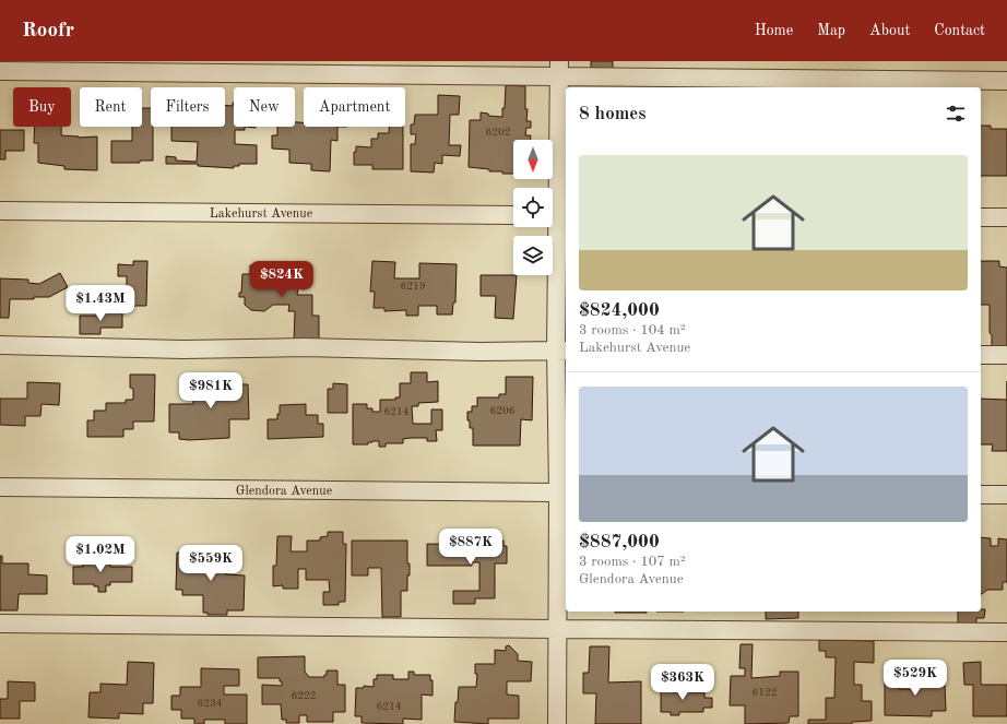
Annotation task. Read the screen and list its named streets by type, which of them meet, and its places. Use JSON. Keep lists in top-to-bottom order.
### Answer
{
  "streets": {
    "street": ["Lakehurst Avenue", "Glendora Avenue"]
  },
  "house_numbers": [
    "6202",
    "6219",
    "6206",
    "6214",
    "6122",
    "6222",
    "6234",
    "6214"
  ],
  "north": "bottom",
  "page": {
    "header": "Roofr",
    "nav": [
      "Home",
      "Map",
      "About",
      "Contact"
    ],
    "chip": [
      "Buy",
      "Rent",
      "Filters",
      "New",
      "Apartment"
    ],
    "heading": "8 homes",
    "list": [
      {
        "name": "$824,000",
        "note": "3 rooms · 104 m² · Lakehurst Avenue"
      },
      {
        "name": "$887,000",
        "note": "3 rooms · 107 m² · Glendora Avenue"
      }
    ],
    "price": [
      "$824K",
      "$1.43M",
      "$981K",
      "$887K",
      "$1.02M",
      "$559K",
      "$529K",
      "$363K"
    ]
  }
}
